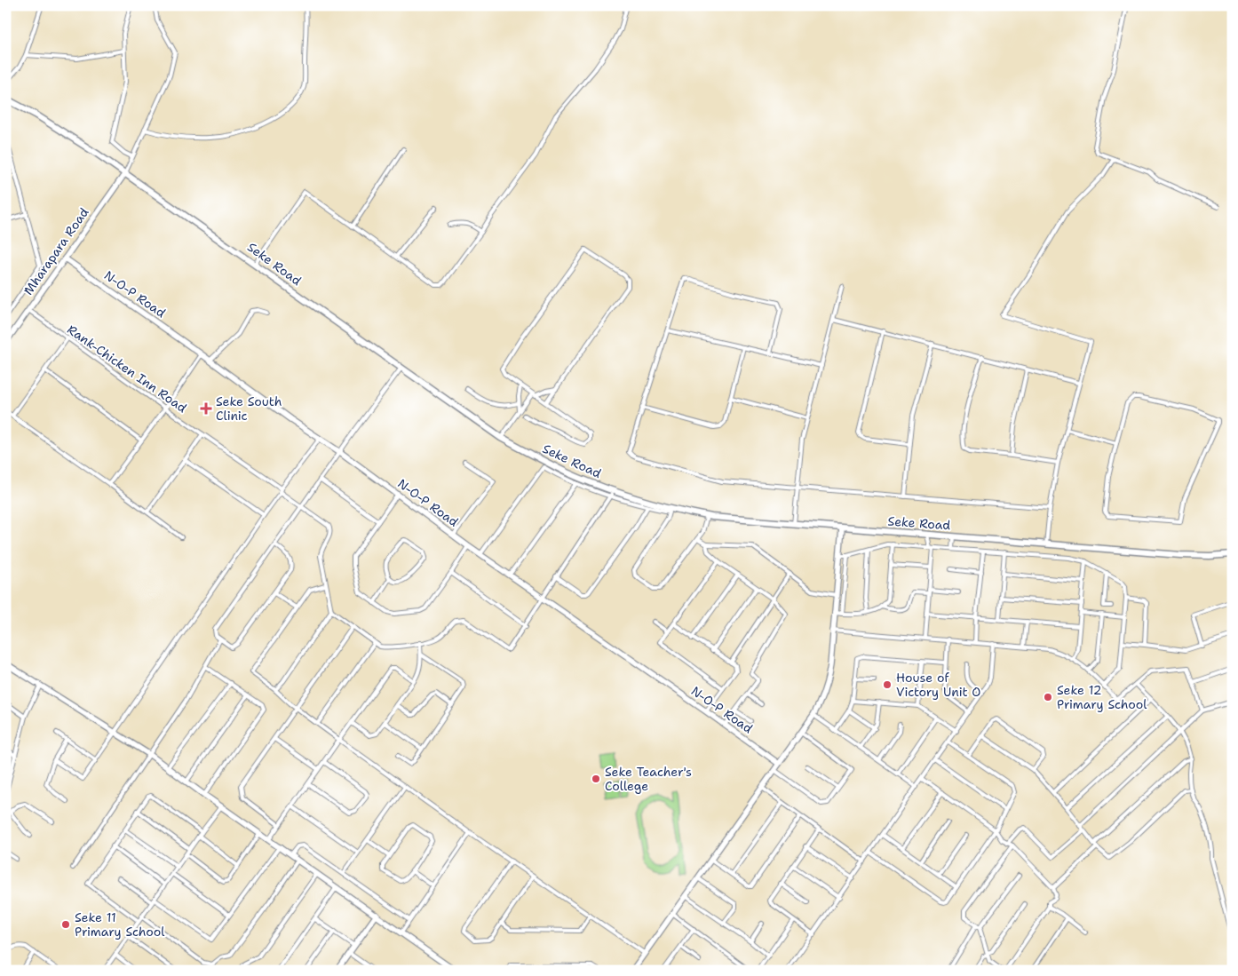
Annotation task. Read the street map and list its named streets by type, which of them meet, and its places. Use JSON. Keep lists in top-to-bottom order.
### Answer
{
  "streets": {
    "main road": ["Seke Road"],
    "street": ["Mharapara Road", "N-O-P Road", "Rank-Chicken Inn Road"]
  },
  "crossings": [
    ["Mharapara Road", "Seke Road"],
    ["Mharapara Road", "N-O-P Road"],
    ["Mharapara Road", "Rank-Chicken Inn Road"]
  ],
  "places": {
    "health": ["Seke South Clinic"],
    "other": [
      "House of Victory Unit O",
      "Seke 12 Primary School",
      "Seke Teacher's College",
      "Seke 11 Primary School"
    ]
  }
}
